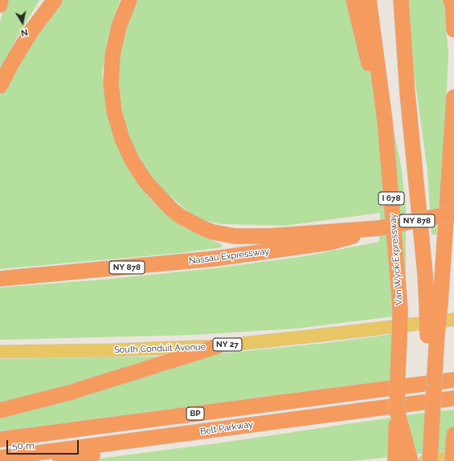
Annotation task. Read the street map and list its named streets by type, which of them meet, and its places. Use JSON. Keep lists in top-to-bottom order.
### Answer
{
  "streets": {
    "highway": [
      "I 678",
      "NY 878",
      "Nassau Expressway",
      "Van Wyck Expressway",
      "BP",
      "Belt Parkway"
    ],
    "main road": ["NY 27", "South Conduit Avenue"]
  },
  "scale_bar": "50 m",
  "north": "bottom"
}
